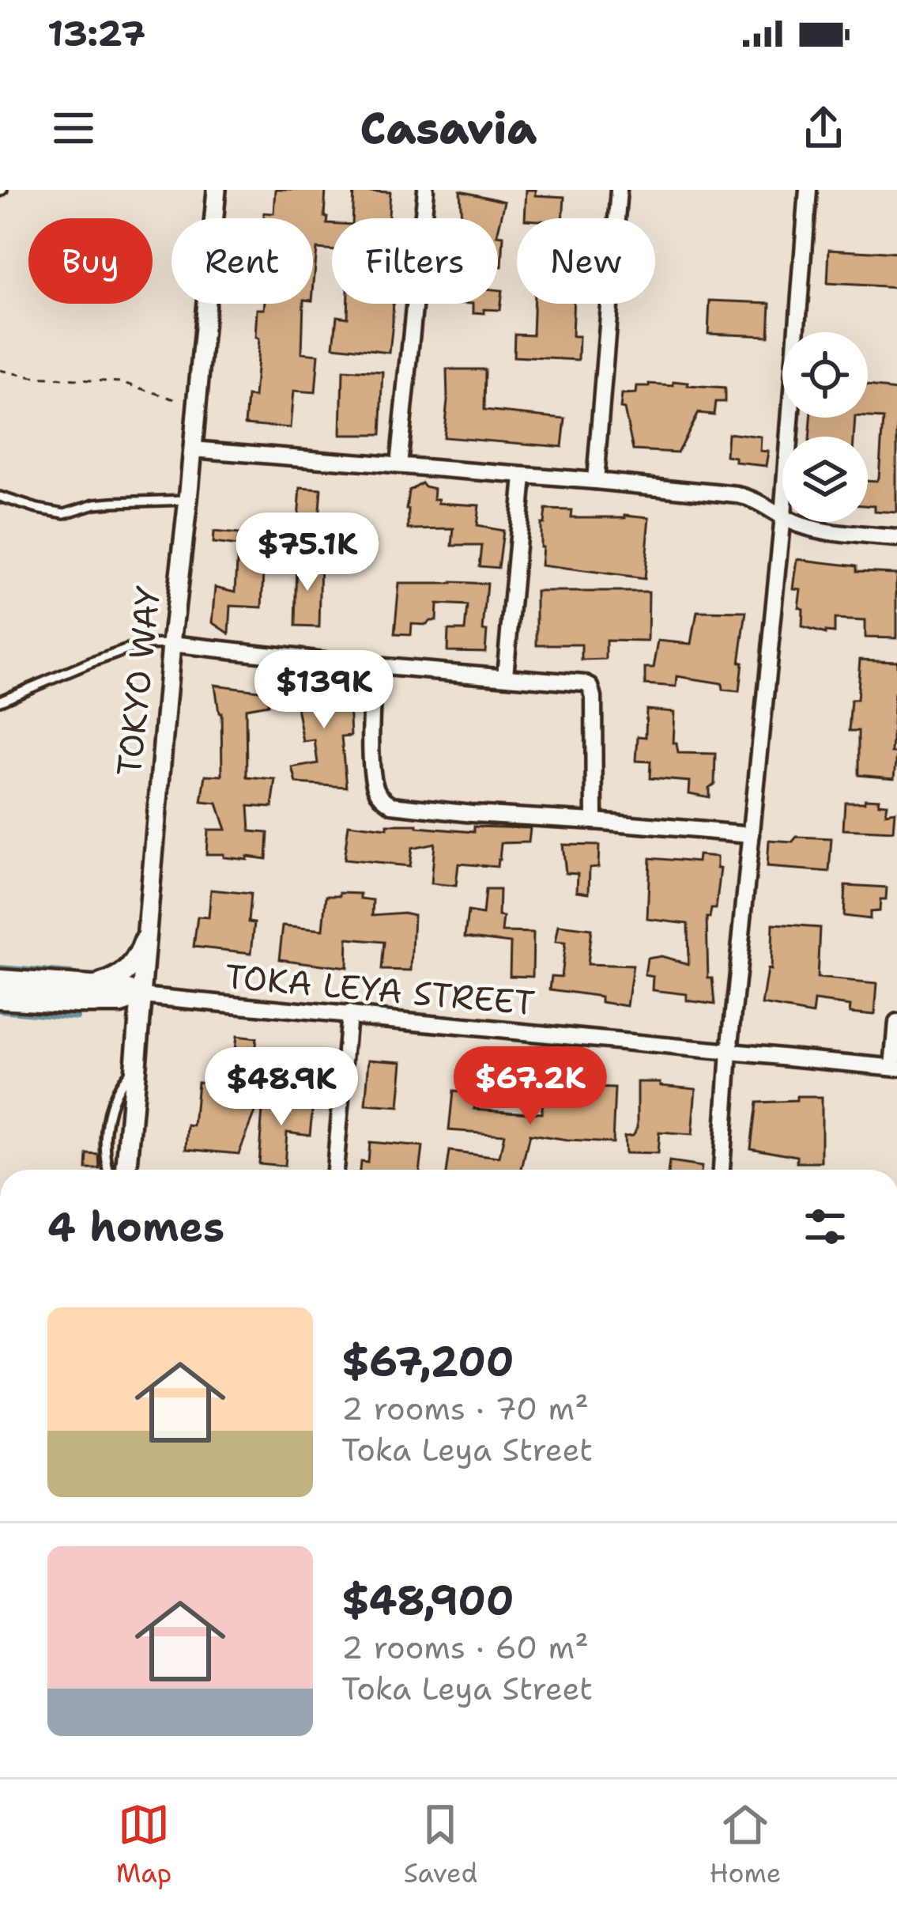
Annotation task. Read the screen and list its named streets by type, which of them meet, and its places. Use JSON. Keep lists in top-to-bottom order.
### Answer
{
  "streets": {
    "main road": ["TOKYO WAY"],
    "street": ["TOKA LEYA STREET"]
  },
  "crossings": [
    ["TOKYO WAY", "TOKA LEYA STREET"]
  ],
  "page": {
    "status": "13:27",
    "header": "Casavia",
    "chip": [
      "Buy",
      "Rent",
      "Filters",
      "New"
    ],
    "price": [
      "$75.1K",
      "$139K",
      "$67.2K",
      "$48.9K"
    ],
    "heading": "4 homes",
    "list": [
      {
        "name": "$67,200",
        "note": "2 rooms · 70 m² · Toka Leya Street"
      },
      {
        "name": "$48,900",
        "note": "2 rooms · 60 m² · Toka Leya Street"
      }
    ],
    "tabs": ["Map", "Saved", "Home"]
  }
}
